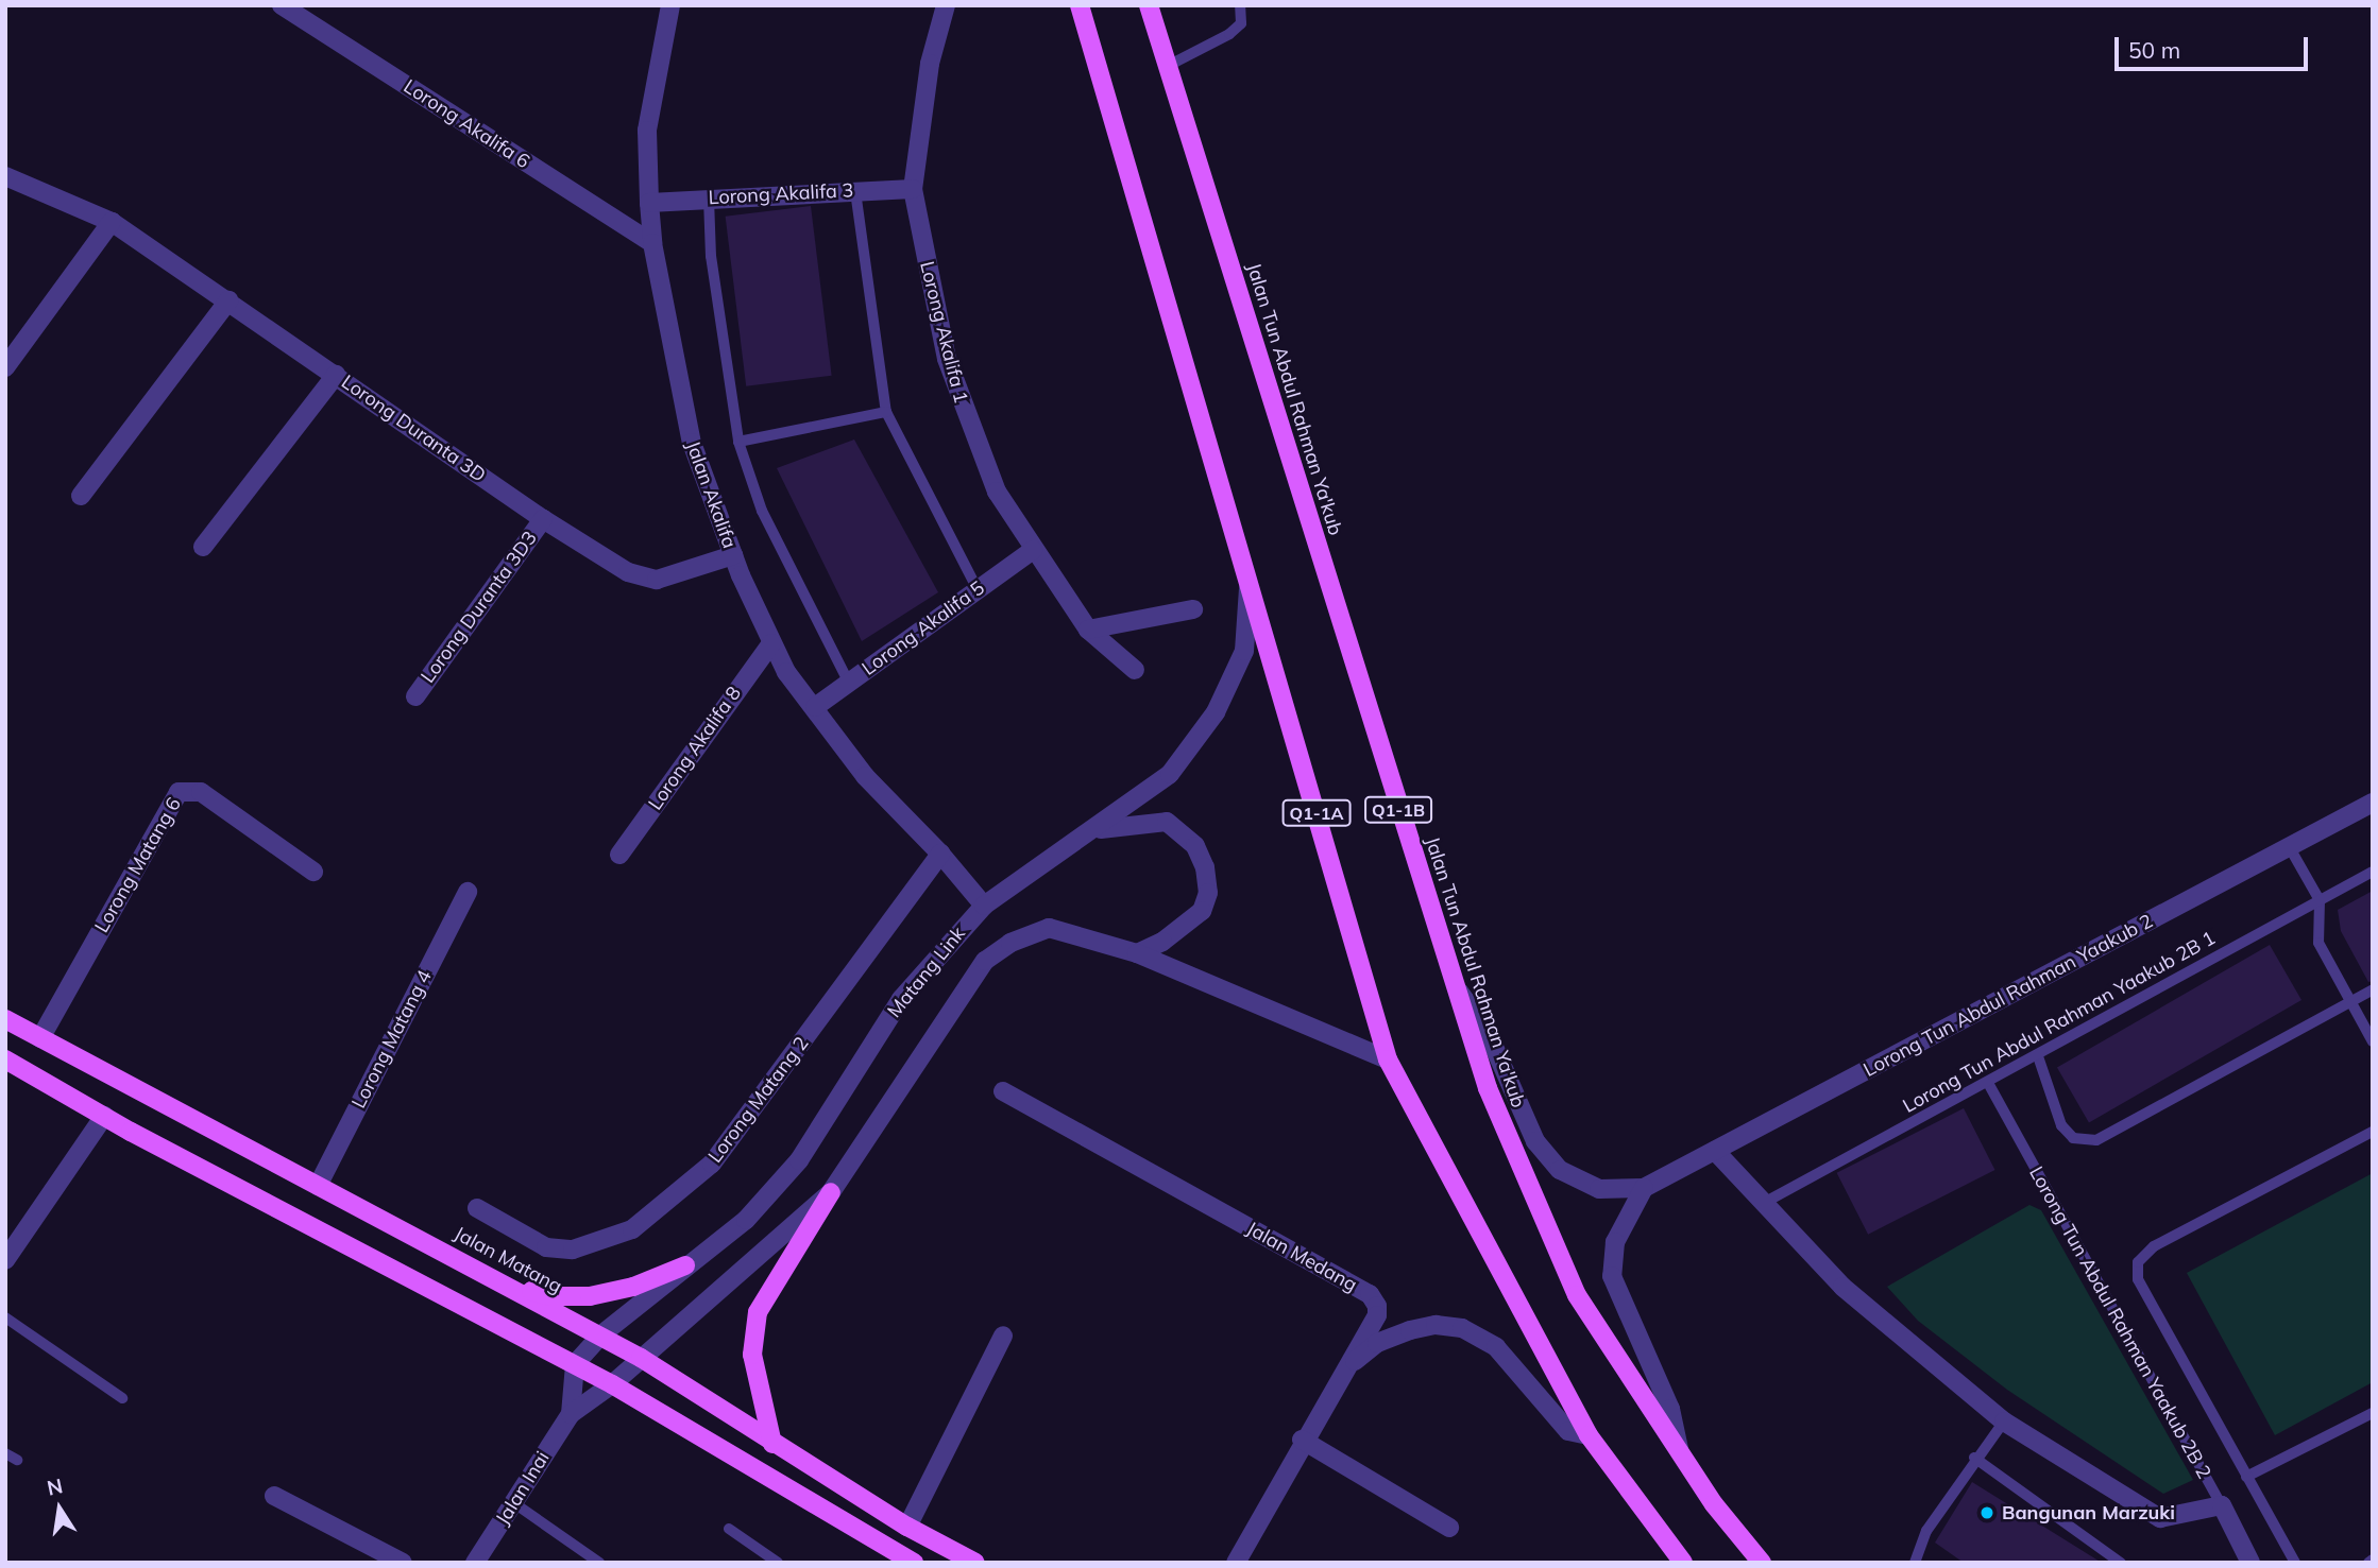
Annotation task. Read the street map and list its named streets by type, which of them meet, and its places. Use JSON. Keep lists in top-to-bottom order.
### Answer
{
  "streets": {
    "main road": [
      "Jalan Tun Abdul Rahman Ya'kub",
      "Q1-1B",
      "Q1-1A",
      "Jalan Matang"
    ],
    "street": [
      "Lorong Akalifa 6",
      "Lorong Akalifa 3",
      "Lorong Akalifa 1",
      "Lorong Duranta 3D",
      "Jalan Akalifa",
      "Lorong Duranta 3D3",
      "Lorong Akalifa 5",
      "Lorong Akalifa 8",
      "Lorong Matang 6",
      "Matang Link",
      "Lorong Tun Abdul Rahman Yaakub 2",
      "Lorong Matang 4",
      "Lorong Matang 2",
      "Jalan Medang",
      "Lorong Tun Abdul Rahman Yaakub 2B 2",
      "Jalan Inai"
    ],
    "lane": ["Lorong Tun Abdul Rahman Yaakub 2B 1"]
  },
  "crossings": [
    ["Lorong Akalifa 6", "Jalan Akalifa"],
    ["Lorong Akalifa 3", "Lorong Akalifa 1"],
    ["Lorong Akalifa 3", "Jalan Akalifa"],
    ["Lorong Akalifa 1", "Lorong Akalifa 5"],
    ["Lorong Duranta 3D", "Jalan Akalifa"],
    ["Lorong Duranta 3D", "Lorong Duranta 3D3"],
    ["Jalan Akalifa", "Lorong Akalifa 5"],
    ["Jalan Akalifa", "Lorong Akalifa 8"],
    ["Jalan Akalifa", "Matang Link"],
    ["Jalan Akalifa", "Lorong Matang 2"],
    ["Q1-1A", "Matang Link"],
    ["Lorong Matang 6", "Jalan Matang"],
    ["Matang Link", "Jalan Matang"],
    ["Matang Link", "Jalan Inai"],
    ["Lorong Tun Abdul Rahman Yaakub 2B 1", "Lorong Tun Abdul Rahman Yaakub 2B 2"],
    ["Lorong Matang 4", "Jalan Matang"]
  ],
  "places": ["Bangunan Marzuki"],
  "scale_bar": "50 m",
  "north": "top"
}
